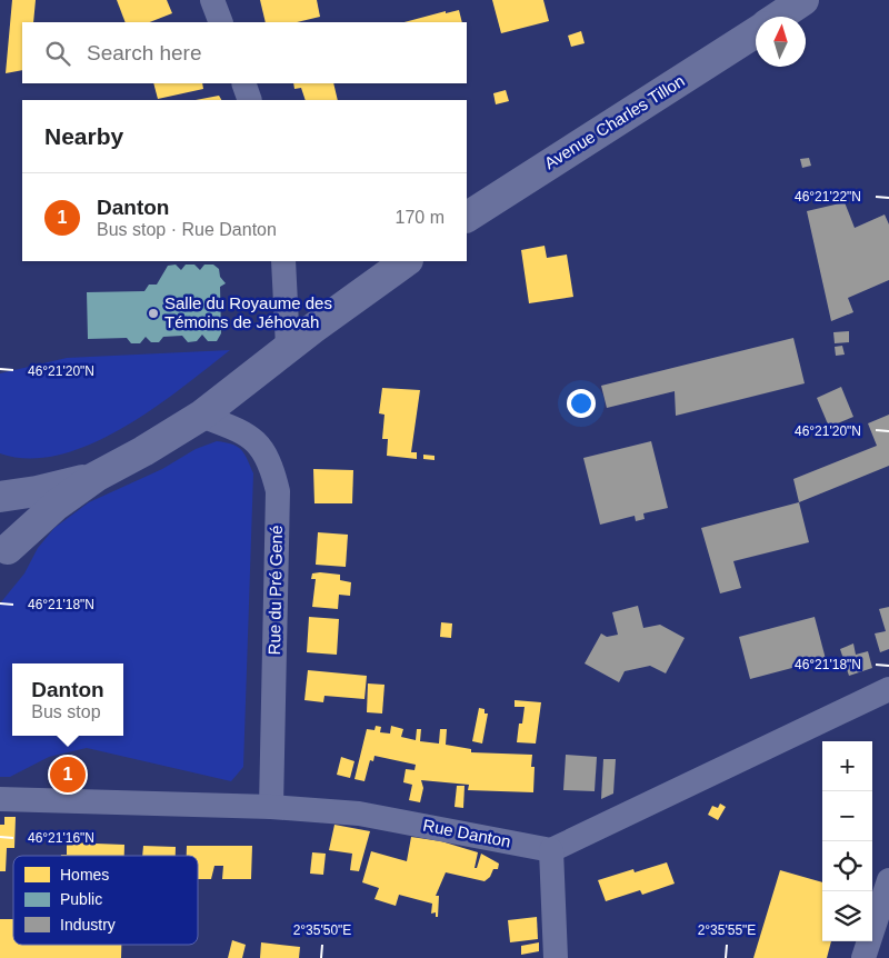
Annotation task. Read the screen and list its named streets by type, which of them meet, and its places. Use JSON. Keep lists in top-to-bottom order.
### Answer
{
  "streets": {
    "street": ["Avenue Charles Tillon", "Rue du Pré Gené", "Rue Danton"]
  },
  "crossings": [
    ["Rue du Pré Gené", "Rue Danton"]
  ],
  "places": ["Salle du Royaume des Témoins de Jéhovah"],
  "legend": ["Homes", "Public", "Industry"],
  "north": "top",
  "page": {
    "search": "Search here",
    "heading": "Nearby",
    "list": [
      {
        "mark": "1",
        "name": "Danton",
        "note": "Bus stop · Rue Danton",
        "value": "170 m"
      }
    ],
    "popup": ["Danton", "Bus stop"],
    "map_buttons": ["+", "−"],
    "pins": "1"
  },
  "coordinates": [
    "46°21'22\"N",
    "46°21'20\"N",
    "46°21'18\"N",
    "46°21'16\"N",
    "2°35'50\"E",
    "2°35'55\"E"
  ]
}
